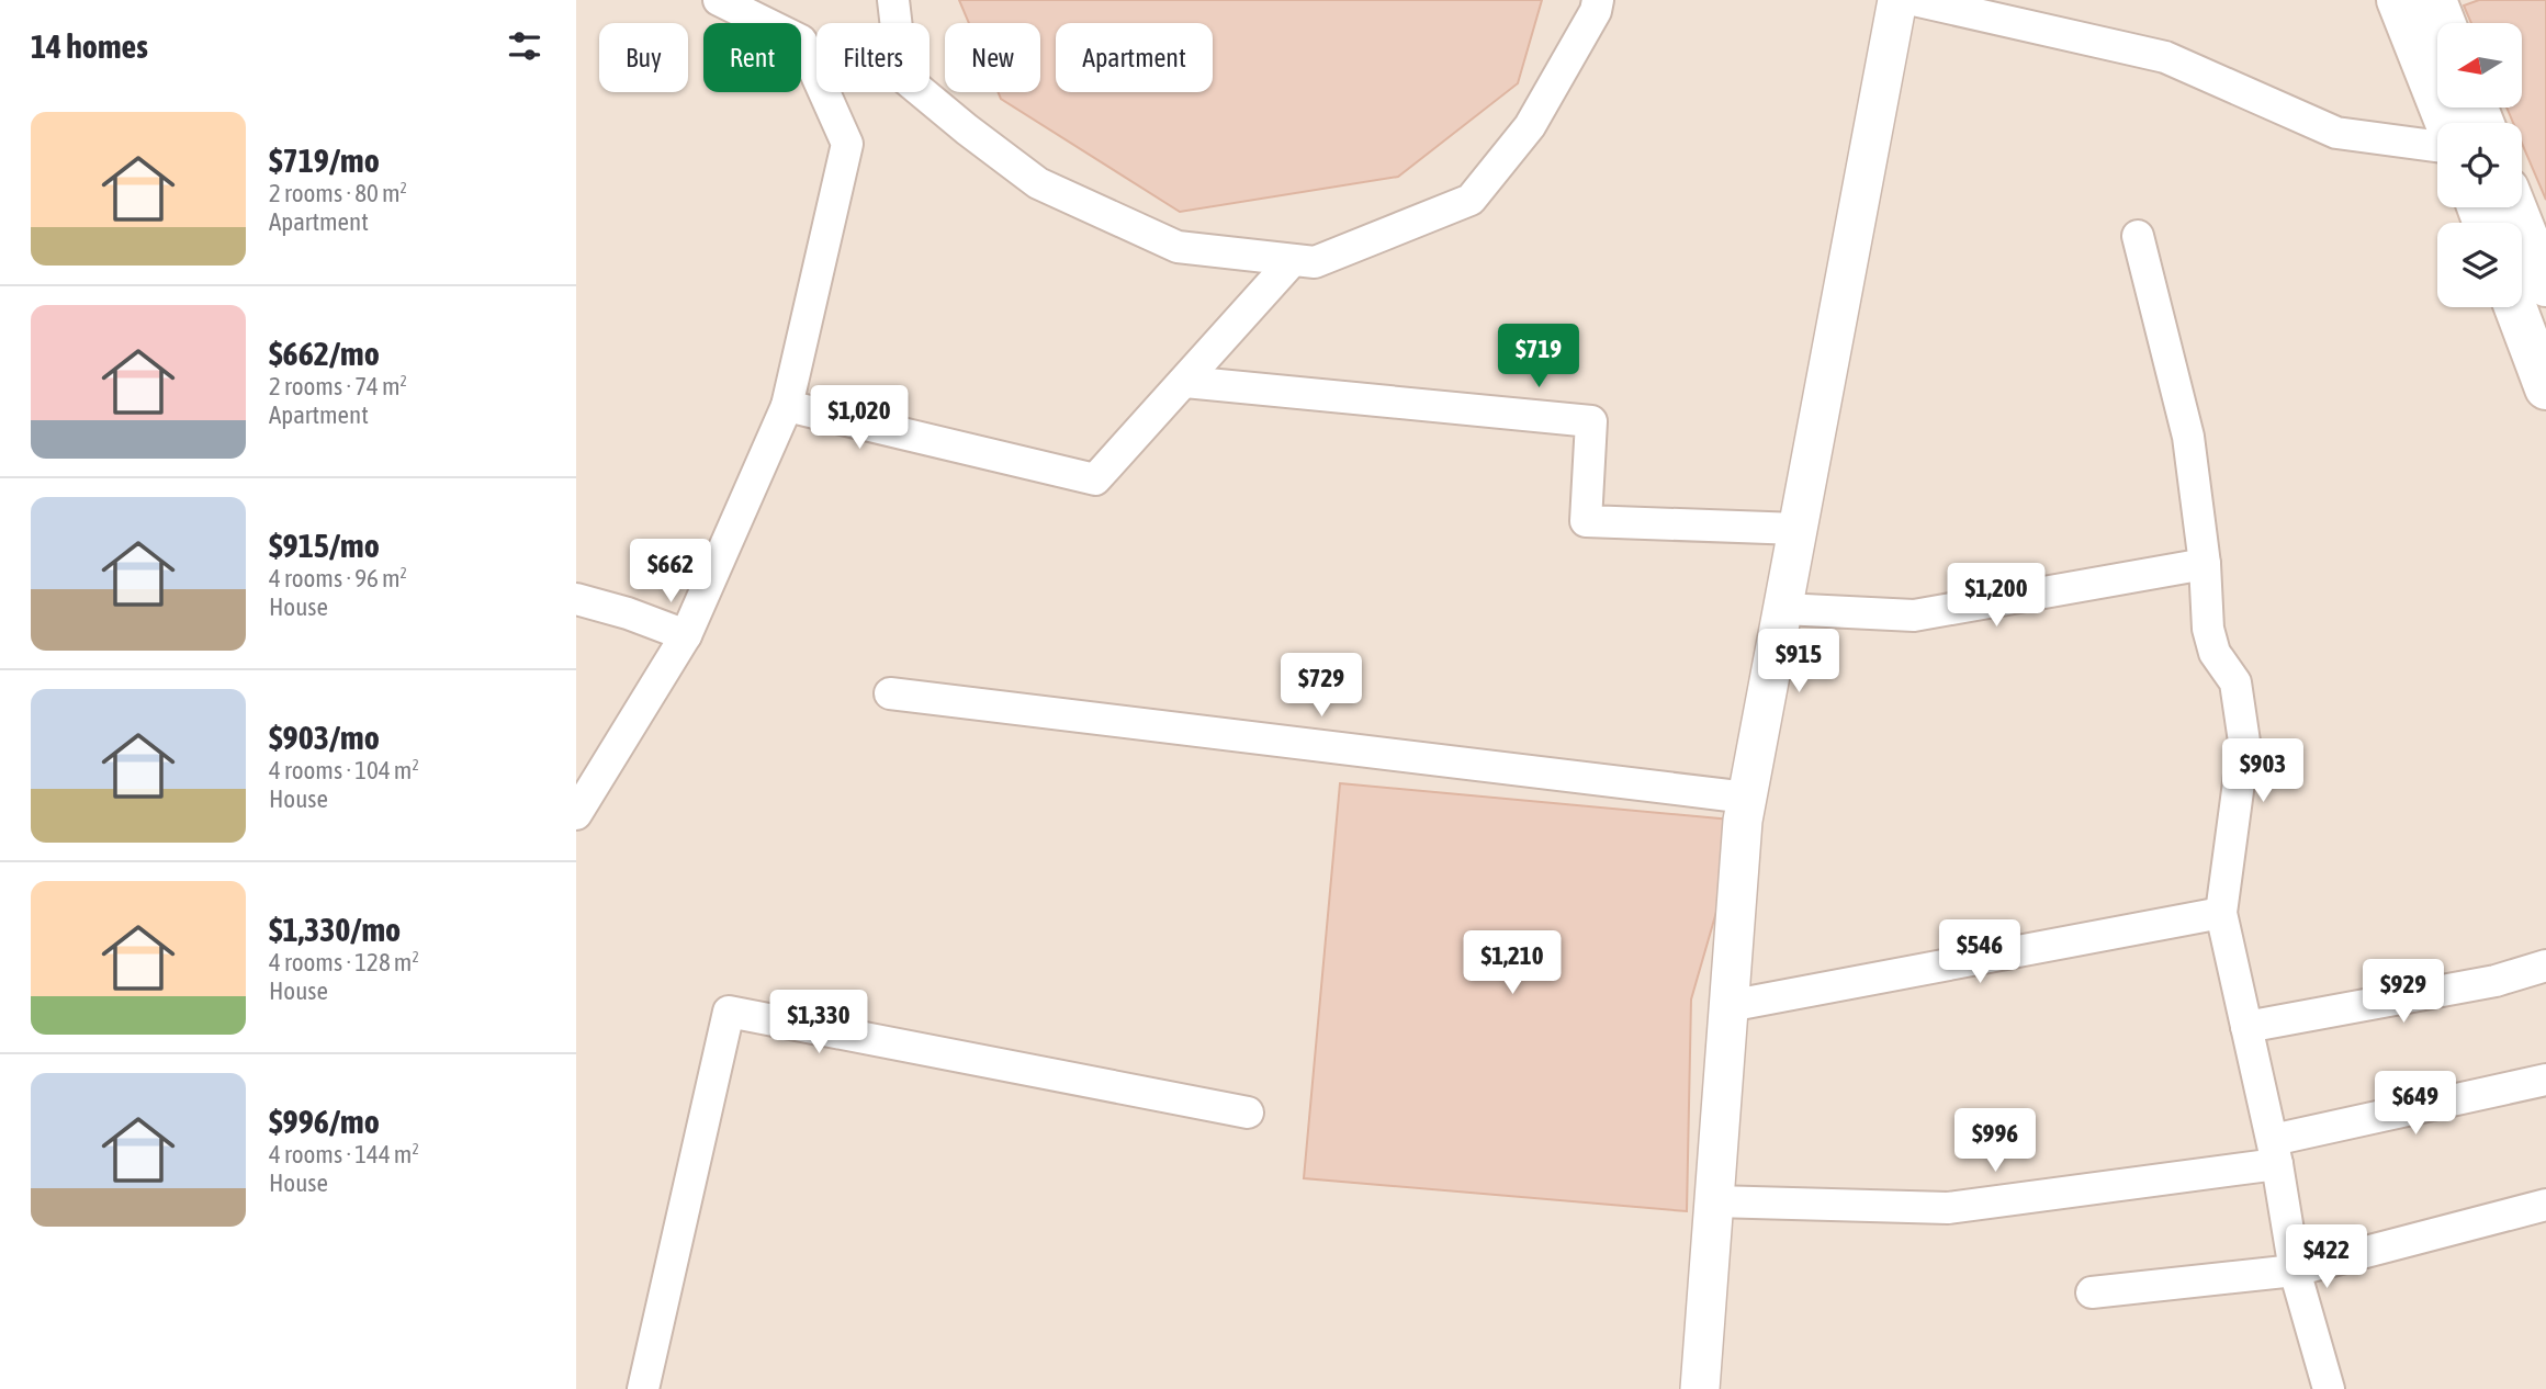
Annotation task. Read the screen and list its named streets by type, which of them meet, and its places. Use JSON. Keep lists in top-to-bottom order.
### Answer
{
  "north": "left",
  "page": {
    "heading": "14 homes",
    "chip": [
      "Buy",
      "Rent",
      "Filters",
      "New",
      "Apartment"
    ],
    "list": [
      {
        "name": "$719/mo",
        "note": "2 rooms · 80 m² · Apartment"
      },
      {
        "name": "$662/mo",
        "note": "2 rooms · 74 m² · Apartment"
      },
      {
        "name": "$915/mo",
        "note": "4 rooms · 96 m² · House"
      },
      {
        "name": "$903/mo",
        "note": "4 rooms · 104 m² · House"
      },
      {
        "name": "$1,330/mo",
        "note": "4 rooms · 128 m² · House"
      },
      {
        "name": "$996/mo",
        "note": "4 rooms · 144 m² · House"
      }
    ],
    "price": [
      "$719",
      "$1,020",
      "$662",
      "$1,200",
      "$915",
      "$729",
      "$903",
      "$546",
      "$1,210",
      "$929",
      "$1,330",
      "$649",
      "$996",
      "$422"
    ]
  }
}
